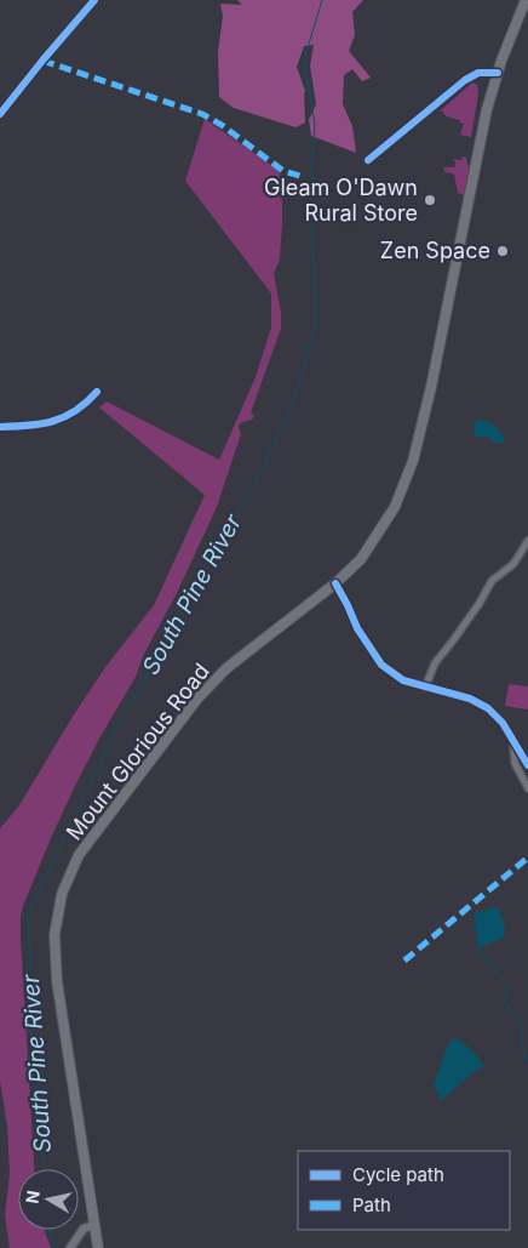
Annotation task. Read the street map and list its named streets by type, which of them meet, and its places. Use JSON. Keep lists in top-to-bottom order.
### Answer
{
  "streets": {
    "main road": ["Mount Glorious Road"]
  },
  "water": ["South Pine River"],
  "places": ["Gleam O'Dawn Rural Store", "Zen Space"],
  "legend": ["Cycle path", "Path"],
  "north": "left"
}
